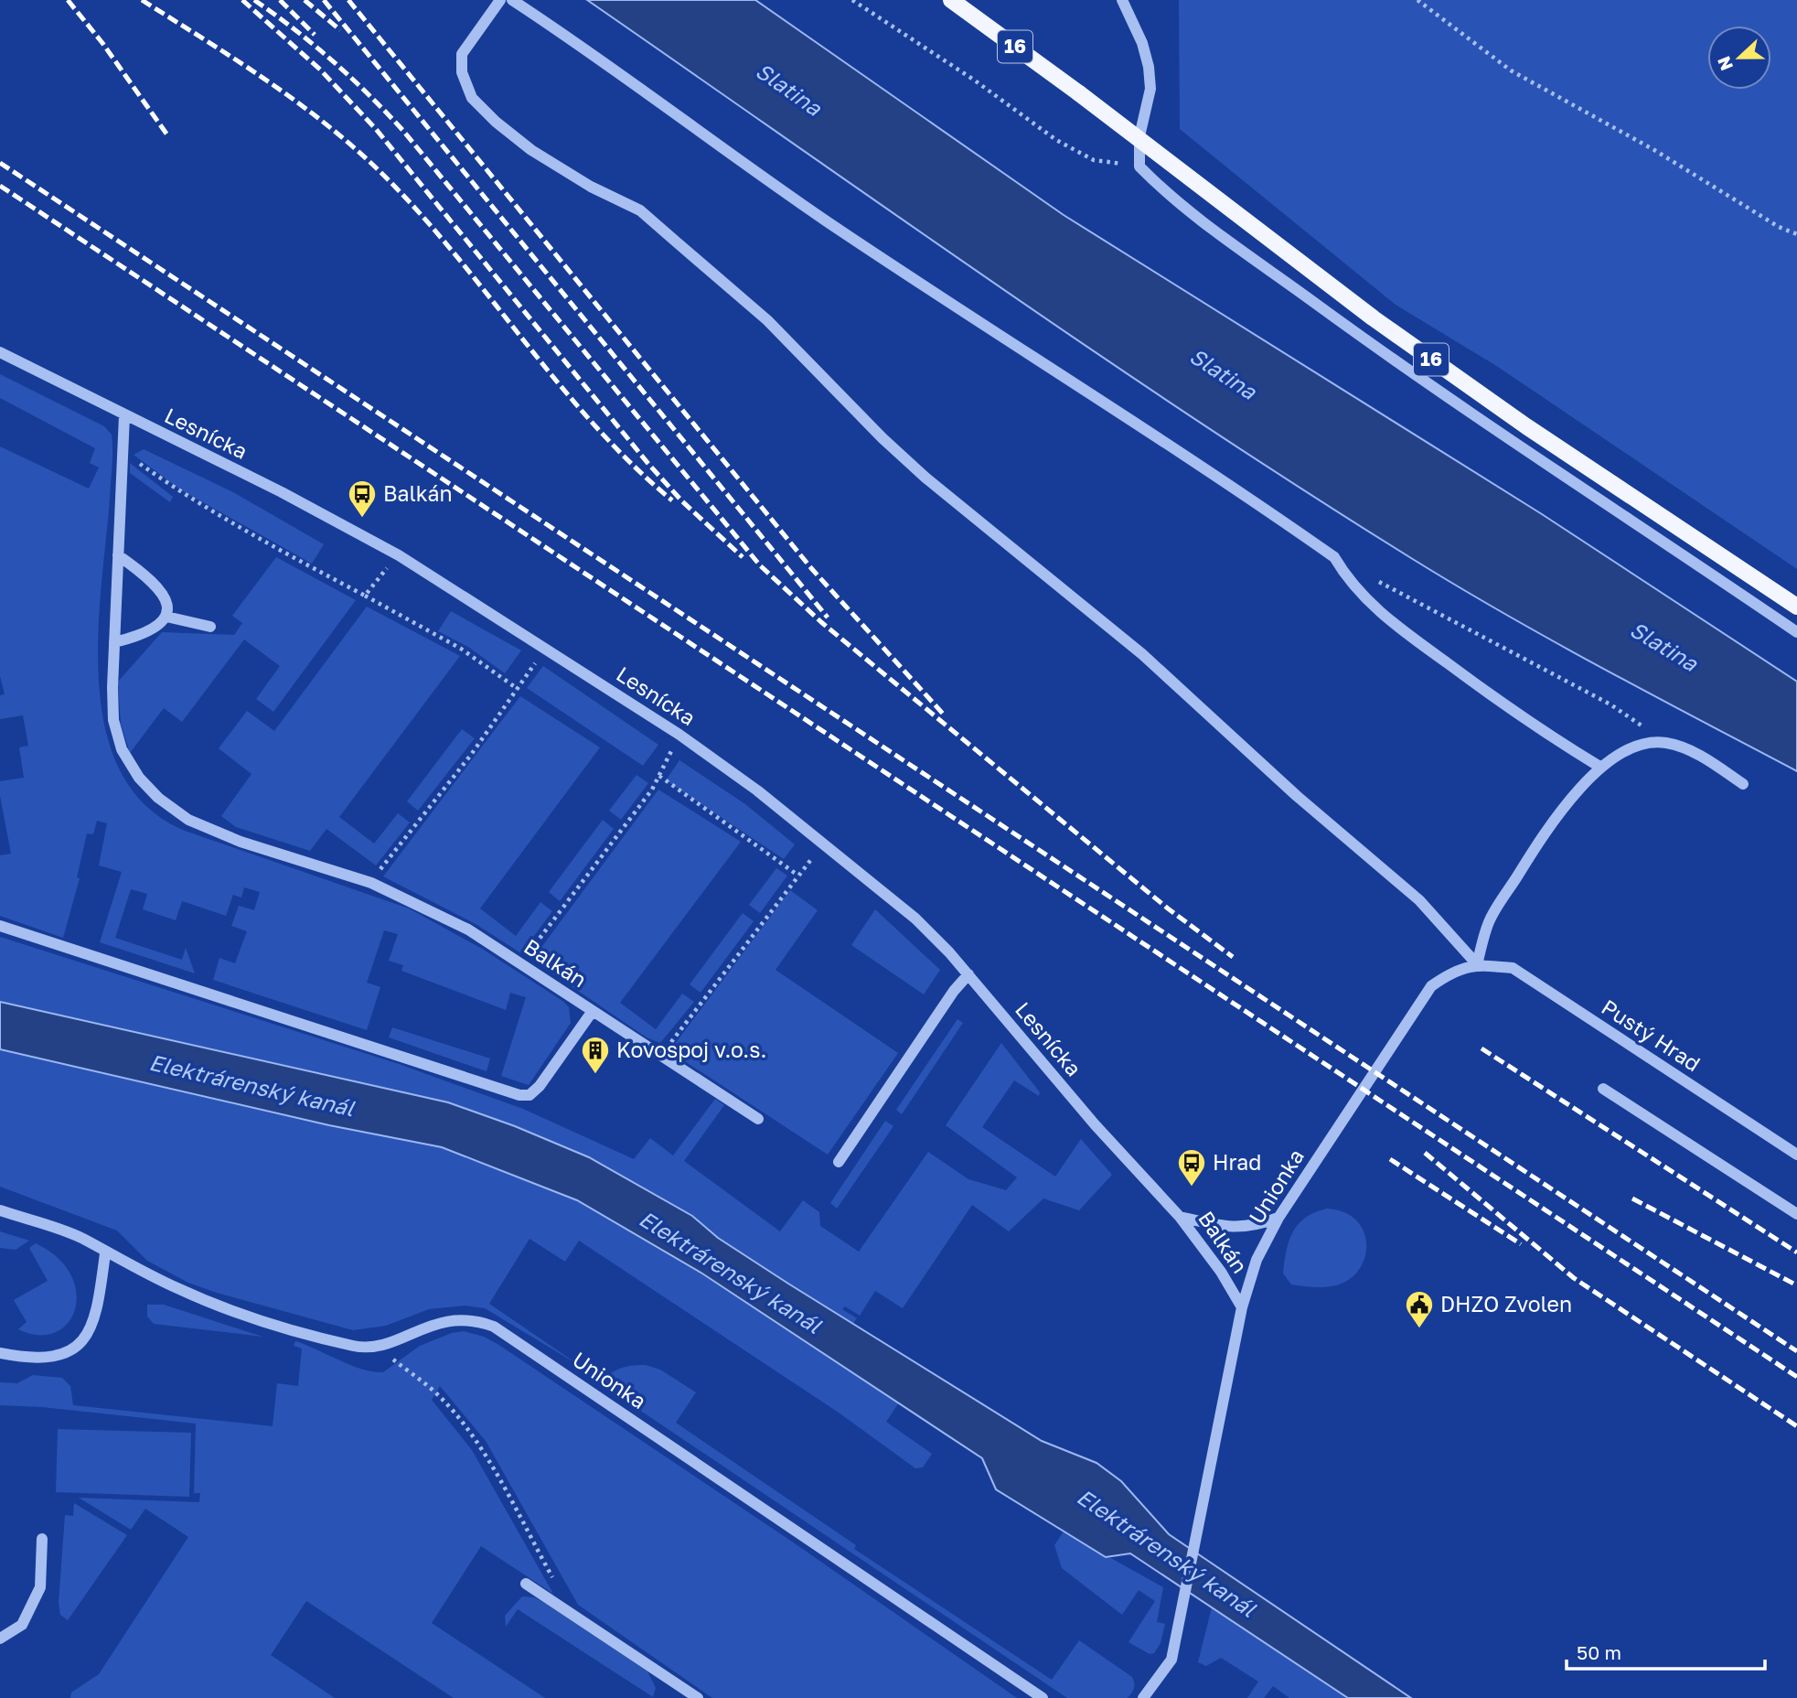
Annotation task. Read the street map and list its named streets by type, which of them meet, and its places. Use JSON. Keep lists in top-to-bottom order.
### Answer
{
  "streets": {
    "main road": ["16"],
    "street": [
      "Lesnícka",
      "Balkán",
      "Pustý Hrad",
      "Unionka"
    ]
  },
  "crossings": [
    ["Lesnícka", "Balkán"],
    ["Balkán", "Unionka"],
    ["Pustý Hrad", "Unionka"]
  ],
  "water": ["Slatina", "Elektrárenský kanál"],
  "places": {
    "bus stop": ["Balkán", "Hrad"],
    "building": ["Kovospoj v.o.s."],
    "public building": ["DHZO Zvolen"]
  },
  "scale_bar": "50 m",
  "north": "left"
}
